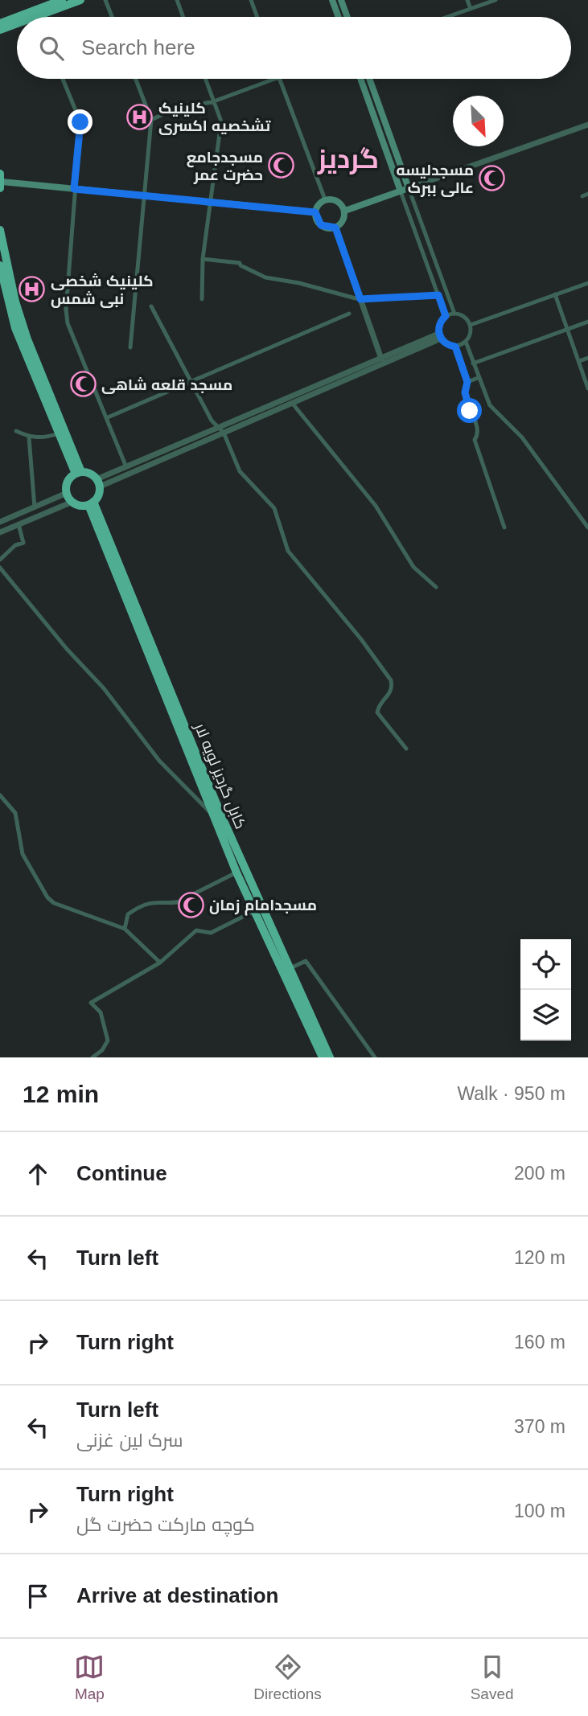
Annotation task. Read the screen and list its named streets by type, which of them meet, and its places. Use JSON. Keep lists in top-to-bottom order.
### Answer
{
  "streets": {
    "highway": ["کابل گردیز لویه لار"]
  },
  "districts": ["گردیز"],
  "places": {
    "hospital": ["کلینیک تشخصیه اکسری", "کلینیک شخصی نبی شمس"],
    "mosque": [
      "مسجدجامع حضرت عمر",
      "مسجدلیسه عالی ببرک",
      "مسجد قلعه شاهی",
      "مسجدامام زمان"
    ]
  },
  "north": "bottom right",
  "page": {
    "search": "Search here",
    "heading": ["12 min", "Walk · 950 m"],
    "list": [
      ["Continue", "200 m"],
      ["Turn left", "120 m"],
      ["Turn right", "160 m"],
      ["Turn left", "سرک لین غزنی", "370 m"],
      ["Turn right", "کوچه مارکت حضرت گل", "100 m"],
      "Arrive at destination"
    ],
    "nav": ["Map", "Directions", "Saved"]
  }
}
